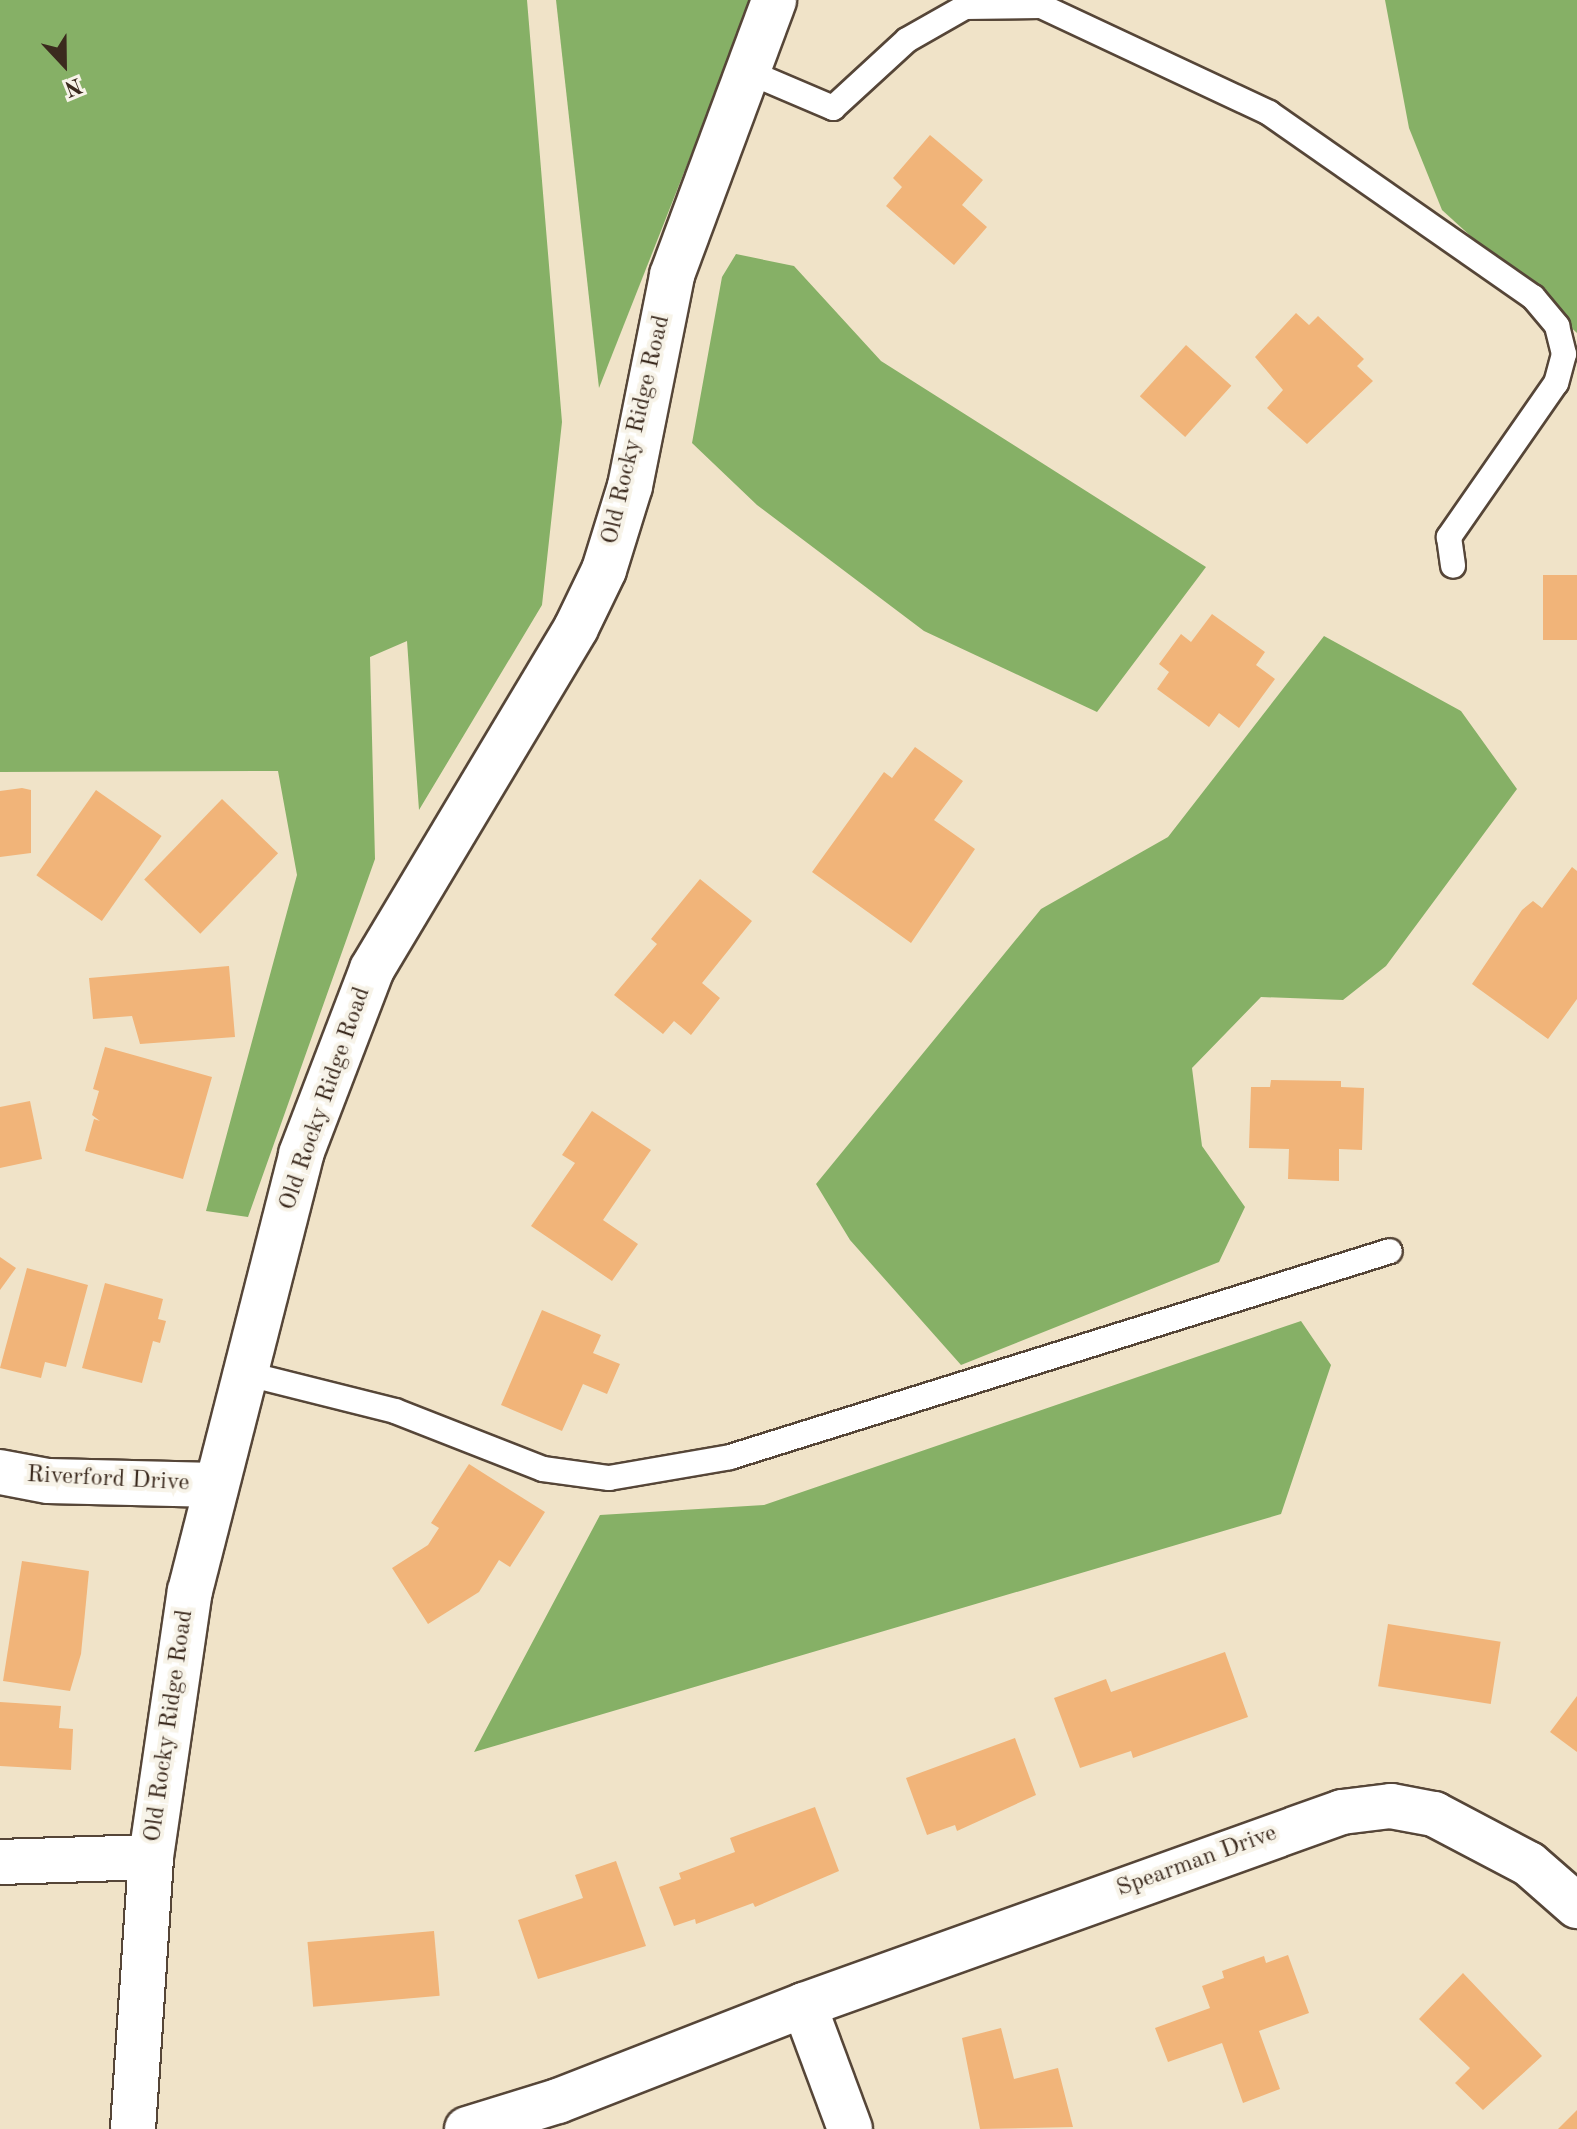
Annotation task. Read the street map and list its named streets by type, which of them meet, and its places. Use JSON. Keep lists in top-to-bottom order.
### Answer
{
  "streets": {
    "street": ["Old Rocky Ridge Road", "Riverford Drive", "Spearman Drive"]
  },
  "crossings": [
    ["Old Rocky Ridge Road", "Riverford Drive"]
  ],
  "north": "bottom"
}
